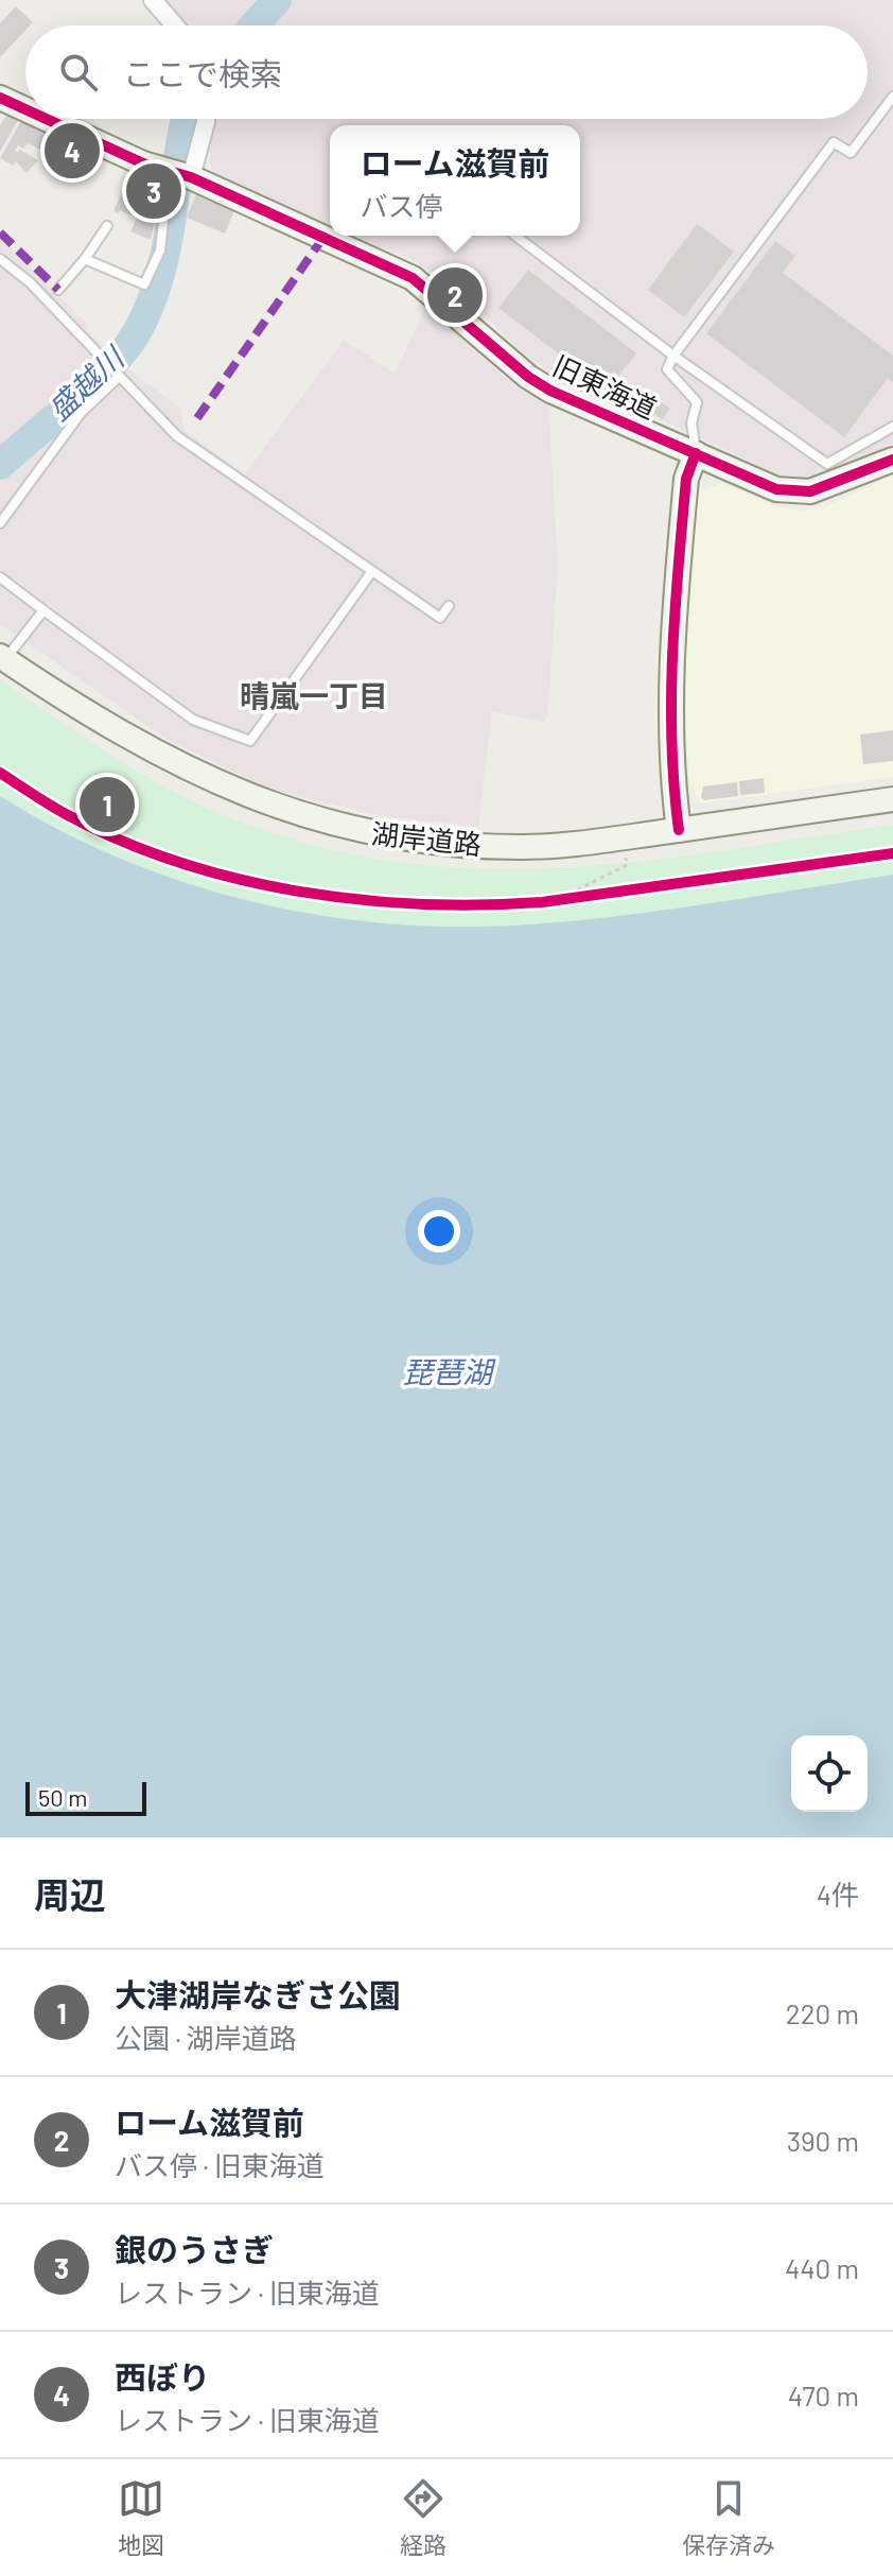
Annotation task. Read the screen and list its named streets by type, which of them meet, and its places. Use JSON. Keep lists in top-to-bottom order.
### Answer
{
  "streets": {
    "street": ["旧東海道", "湖岸道路"]
  },
  "districts": ["晴嵐一丁目"],
  "water": ["盛越川", "琵琶湖"],
  "scale_bar": "50 m",
  "page": {
    "search": "ここで検索",
    "pins": [
      "4",
      "3",
      "2",
      "1"
    ],
    "popup": ["ローム滋賀前", "バス停"],
    "scale": "50 m",
    "heading": ["周辺", "4件"],
    "list": [
      {
        "mark": "1",
        "name": "大津湖岸なぎさ公園",
        "note": "公園 · 湖岸道路",
        "value": "220 m"
      },
      {
        "mark": "2",
        "name": "ローム滋賀前",
        "note": "バス停 · 旧東海道",
        "value": "390 m"
      },
      {
        "mark": "3",
        "name": "銀のうさぎ",
        "note": "レストラン · 旧東海道",
        "value": "440 m"
      },
      {
        "mark": "4",
        "name": "西ぼり",
        "note": "レストラン · 旧東海道",
        "value": "470 m"
      }
    ],
    "nav": ["地図", "経路", "保存済み"]
  }
}
